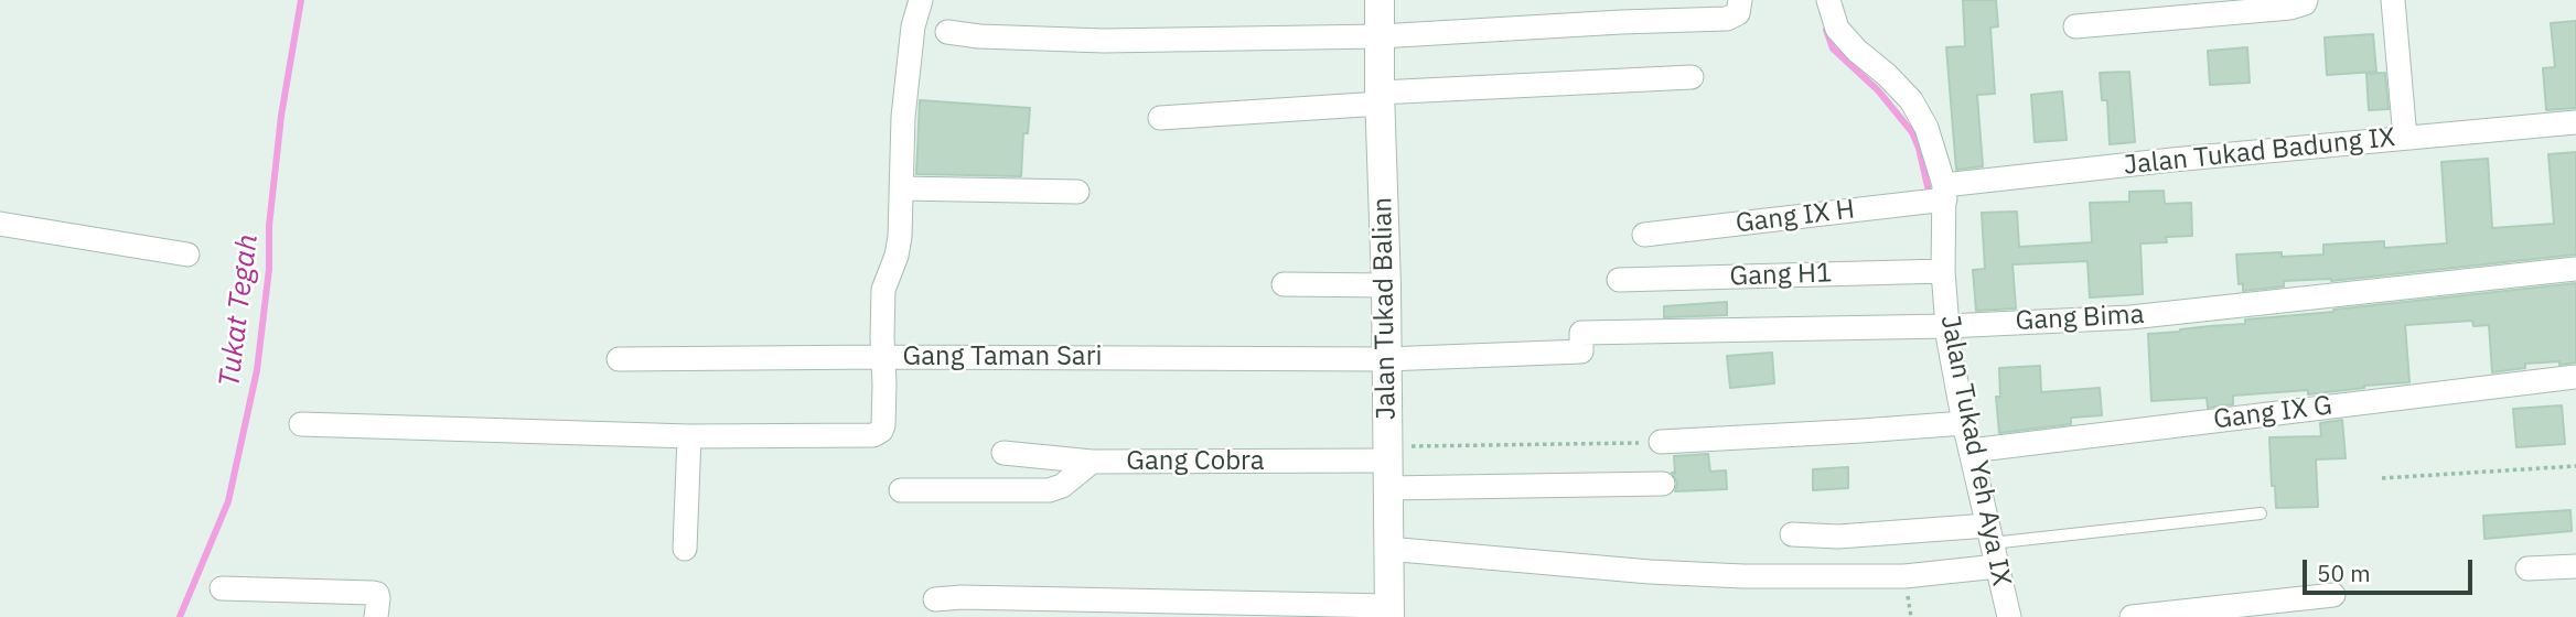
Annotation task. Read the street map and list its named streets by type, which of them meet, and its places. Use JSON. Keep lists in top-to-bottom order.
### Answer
{
  "streets": {
    "street": [
      "Jalan Tukad Badung IX",
      "Gang IX H",
      "Gang H1",
      "Jalan Tukad Balian",
      "Gang Bima",
      "Gang Taman Sari",
      "Gang IX G",
      "Jalan Tukad Yeh Aya IX",
      "Gang Cobra"
    ]
  },
  "crossings": [
    ["Jalan Tukad Badung IX", "Gang IX H"],
    ["Jalan Tukad Badung IX", "Jalan Tukad Yeh Aya IX"],
    ["Gang IX H", "Jalan Tukad Yeh Aya IX"],
    ["Gang H1", "Jalan Tukad Yeh Aya IX"],
    ["Jalan Tukad Balian", "Gang Taman Sari"],
    ["Jalan Tukad Balian", "Gang Cobra"],
    ["Gang Bima", "Gang Taman Sari"],
    ["Gang Bima", "Jalan Tukad Yeh Aya IX"],
    ["Gang IX G", "Jalan Tukad Yeh Aya IX"]
  ],
  "water": ["Tukat Tegah"],
  "scale_bar": "50 m"
}
